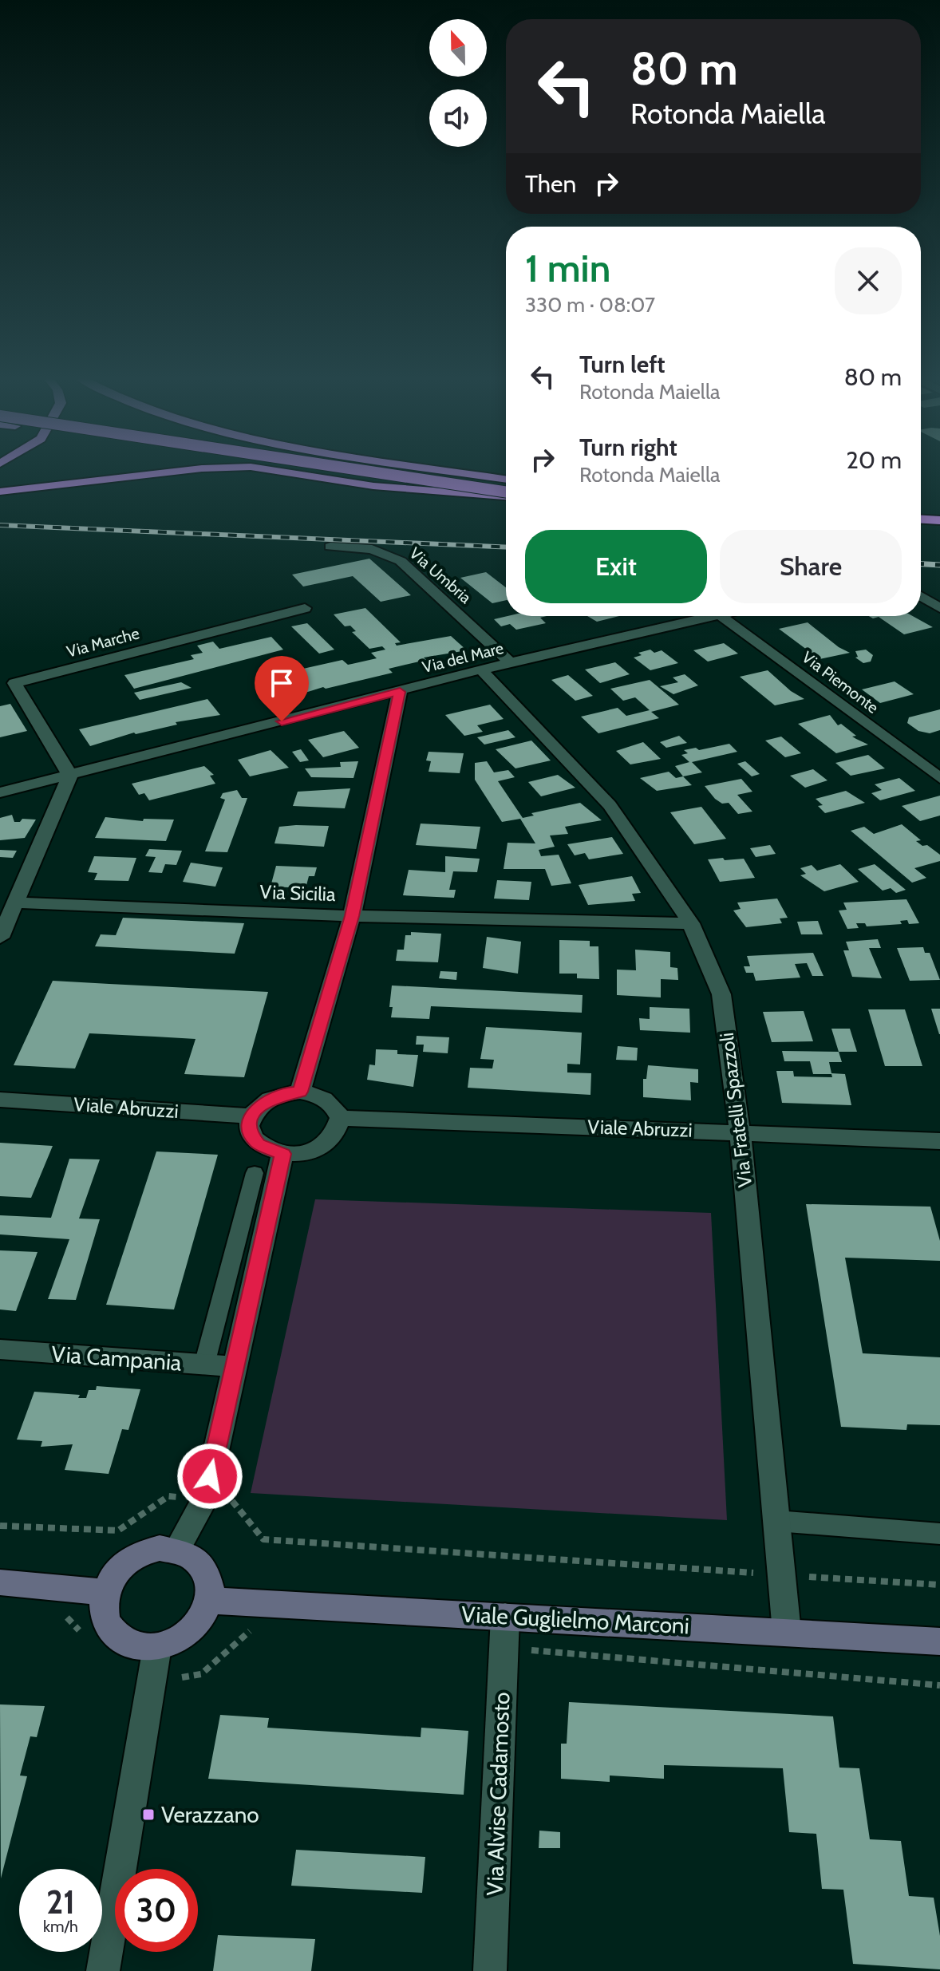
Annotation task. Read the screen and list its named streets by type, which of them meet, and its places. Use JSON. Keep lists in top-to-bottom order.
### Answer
{
  "streets": {
    "main road": ["Viale Guglielmo Marconi"],
    "street": [
      "Via Umbria",
      "Via Marche",
      "Via del Mare",
      "Via Piemonte",
      "Via Sicilia",
      "Viale Abruzzi",
      "Via Fratelli Spazzoli",
      "Via Campania",
      "Via Alvise Cadamosto"
    ]
  },
  "crossings": [
    ["Via Umbria", "Via del Mare"],
    ["Via Marche", "Via del Mare"],
    ["Via del Mare", "Via Fratelli Spazzoli"],
    ["Via Sicilia", "Via Fratelli Spazzoli"],
    ["Viale Abruzzi", "Via Fratelli Spazzoli"],
    ["Via Fratelli Spazzoli", "Viale Guglielmo Marconi"],
    ["Viale Guglielmo Marconi", "Via Alvise Cadamosto"]
  ],
  "places": {
    "transit": ["Verazzano"]
  },
  "north": "top",
  "page": {
    "turn": ["80 m", "Rotonda Maiella"],
    "then": "Then",
    "heading": ["1 min", "330 m · 08:07"],
    "list": [
      {
        "name": "Turn left",
        "note": "Rotonda Maiella",
        "value": "80 m"
      },
      {
        "name": "Turn right",
        "note": "Rotonda Maiella",
        "value": "20 m"
      }
    ],
    "buttons": ["Exit", "Share"],
    "speed": "21 km/h",
    "limit": "30"
  }
}
